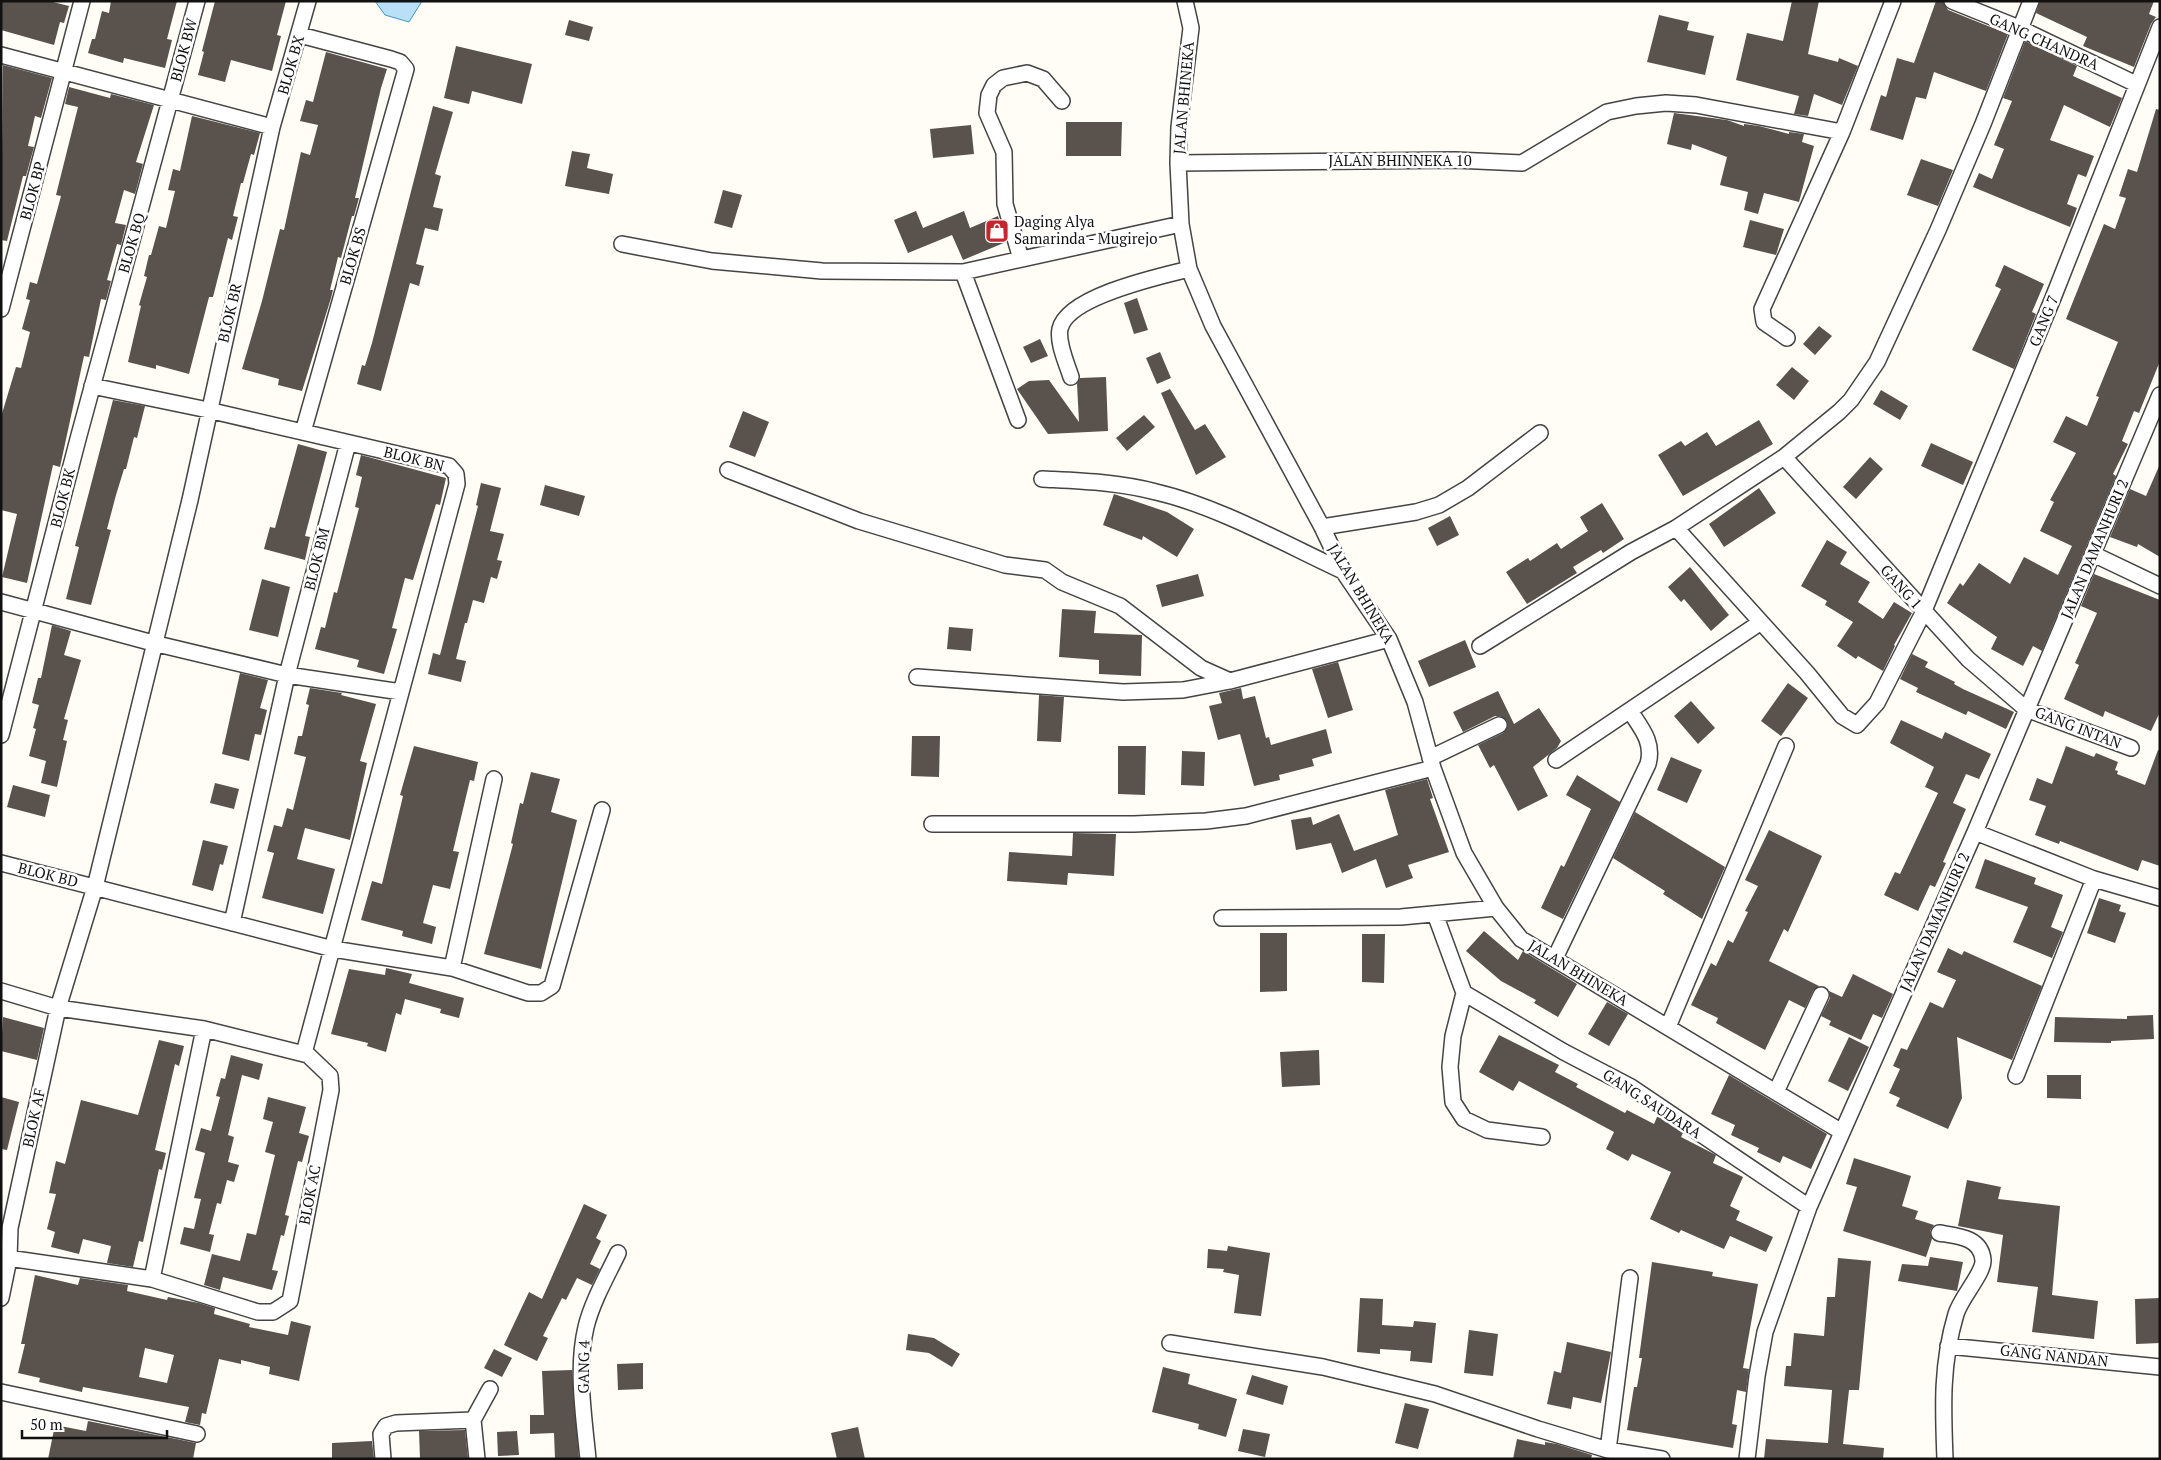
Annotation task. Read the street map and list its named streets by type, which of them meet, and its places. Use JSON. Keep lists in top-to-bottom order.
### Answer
{
  "streets": {
    "street": [
      "GANG CHANDRA",
      "BLOK BW",
      "BLOK BX",
      "JALAN BHINEKA",
      "JALAN BHINNEKA 10",
      "BLOK BP",
      "BLOK BQ",
      "BLOK BS",
      "BLOK BR",
      "GANG 7",
      "BLOK BN",
      "BLOK BK",
      "JALAN DAMANHURI 2",
      "BLOK BM",
      "GANG 1",
      "GANG INTAN",
      "BLOK BD",
      "GANG SAUDARA",
      "BLOK AF",
      "BLOK AC",
      "GANG NANDAN",
      "GANG 4"
    ]
  },
  "crossings": [
    ["GANG CHANDRA", "GANG 7"],
    ["BLOK BW", "BLOK BQ"],
    ["BLOK BX", "BLOK BS"],
    ["BLOK BX", "BLOK BR"],
    ["JALAN BHINEKA", "JALAN BHINNEKA 10"],
    ["JALAN BHINEKA", "JALAN DAMANHURI 2"],
    ["BLOK BQ", "BLOK BN"],
    ["BLOK BQ", "BLOK BK"],
    ["BLOK BS", "BLOK BN"],
    ["BLOK BR", "BLOK BN"],
    ["BLOK BR", "BLOK AF"],
    ["GANG 7", "GANG 1"],
    ["BLOK BN", "BLOK BK"],
    ["BLOK BN", "BLOK BM"],
    ["JALAN DAMANHURI 2", "GANG 1"],
    ["JALAN DAMANHURI 2", "GANG INTAN"],
    ["JALAN DAMANHURI 2", "GANG SAUDARA"],
    ["BLOK BM", "BLOK BD"],
    ["GANG 1", "GANG INTAN"],
    ["BLOK BD", "BLOK AF"],
    ["BLOK AF", "BLOK AC"]
  ],
  "places": {
    "shop": ["Daging Alya Samarinda - Mugirejo"]
  },
  "scale_bar": "50 m"
}
